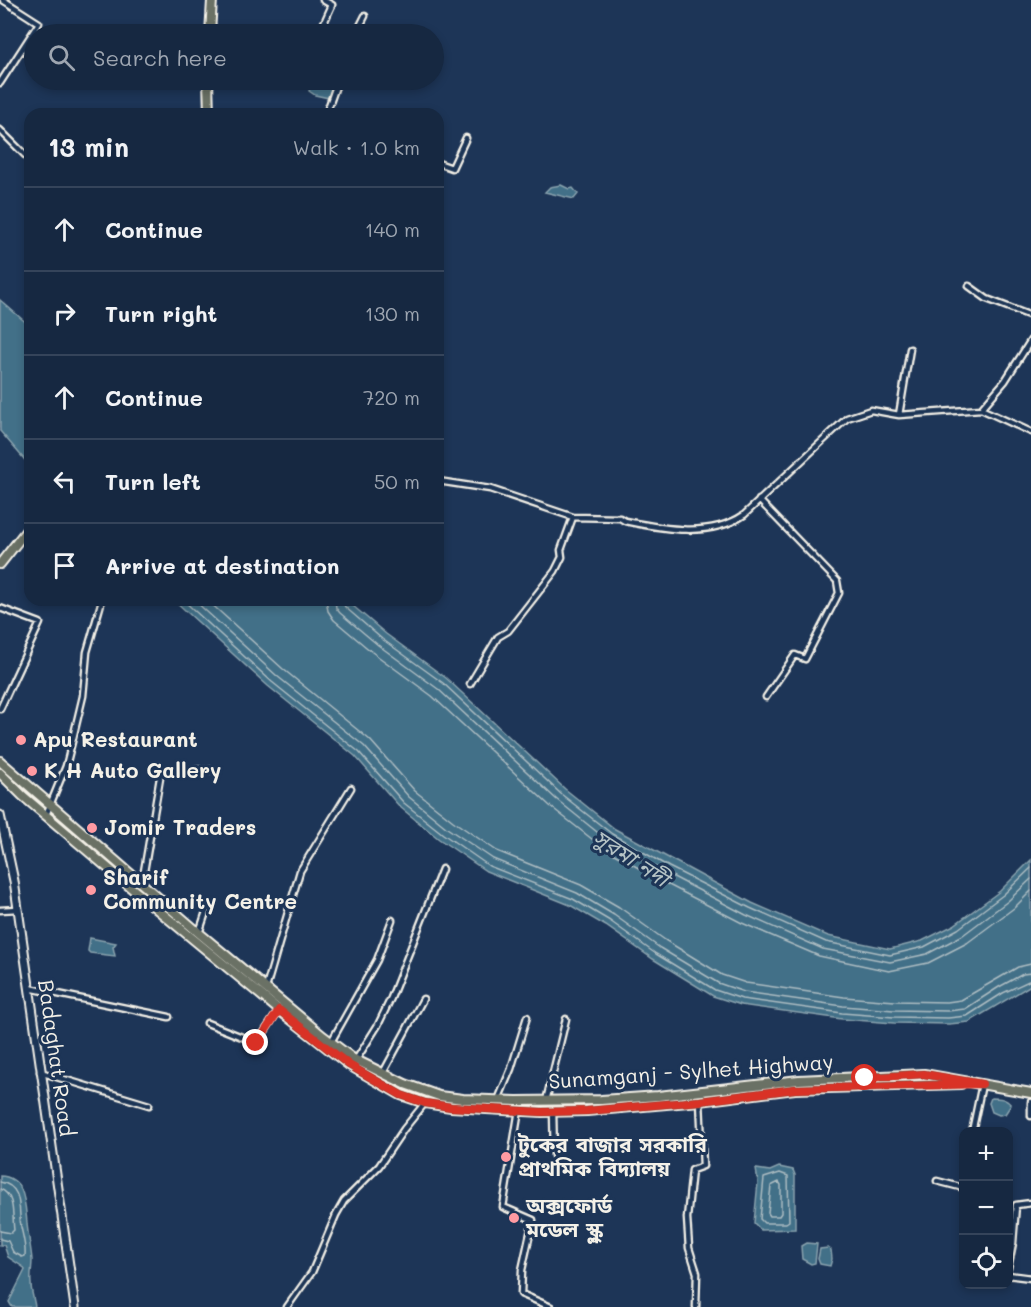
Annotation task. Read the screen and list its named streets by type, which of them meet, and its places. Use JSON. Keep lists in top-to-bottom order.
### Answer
{
  "streets": {
    "main road": ["Badaghat Road", "Sunamganj - Sylhet Highway"]
  },
  "water": ["সুরমা নদী"],
  "places": [
    "Apu Restaurant",
    "K H Auto Gallery",
    "Jomir Traders",
    "Sharif Community Centre",
    "টুকের বাজার সরকারি প্রাথমিক বিদ্যালয়",
    "অক্সফোর্ড মডেল স্কুল"
  ],
  "page": {
    "search": "Search here",
    "heading": ["13 min", "Walk · 1.0 km"],
    "list": [
      ["Continue", "140 m"],
      ["Turn right", "130 m"],
      ["Continue", "720 m"],
      ["Turn left", "50 m"],
      "Arrive at destination"
    ],
    "map_buttons": ["+", "−"]
  }
}
